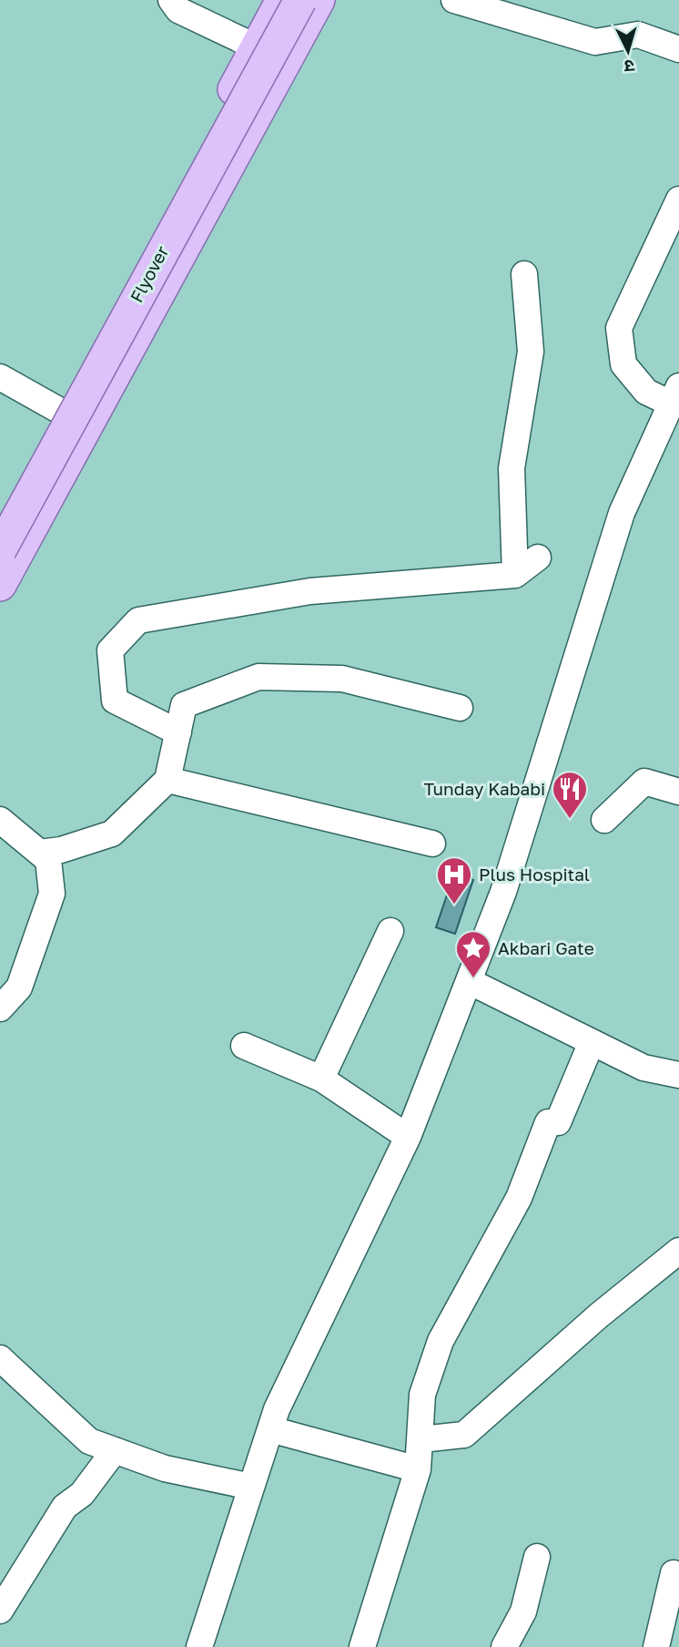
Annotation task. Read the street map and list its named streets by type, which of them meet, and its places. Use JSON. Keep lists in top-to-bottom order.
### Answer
{
  "streets": {
    "main road": ["Flyover"]
  },
  "places": {
    "restaurant": ["Tunday Kababi"],
    "hospital": ["Plus Hospital"],
    "place": ["Akbari Gate"]
  },
  "north": "bottom"
}
